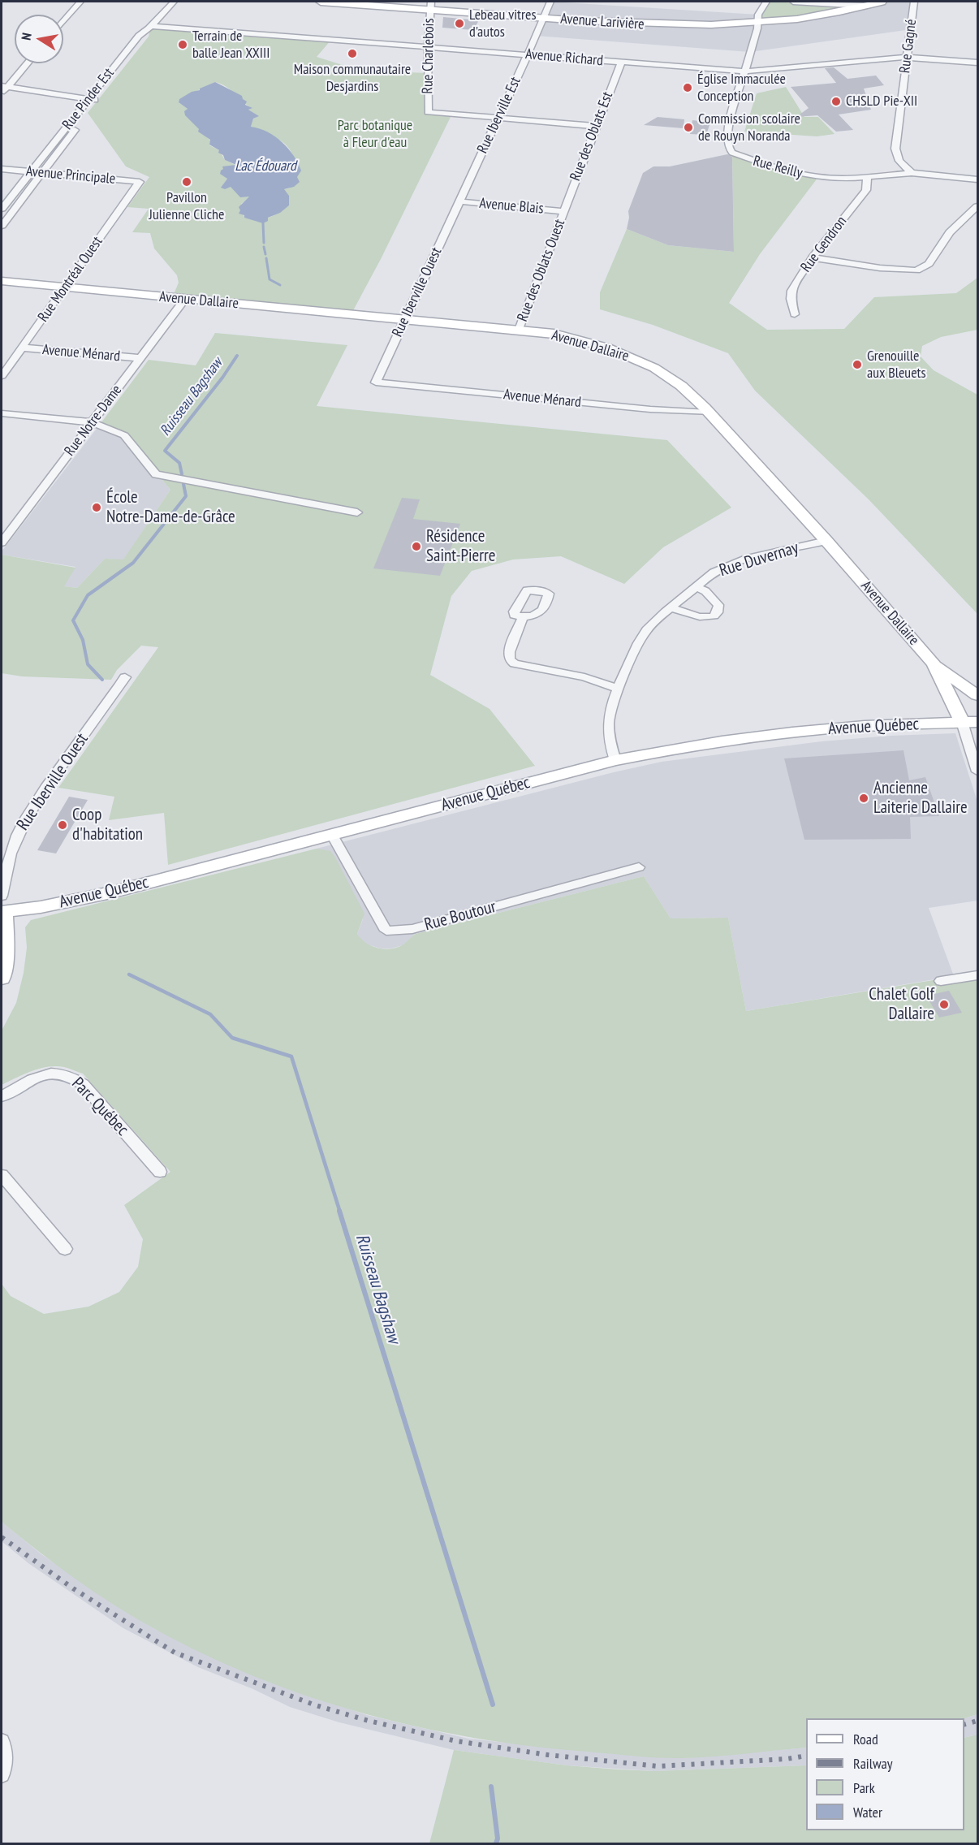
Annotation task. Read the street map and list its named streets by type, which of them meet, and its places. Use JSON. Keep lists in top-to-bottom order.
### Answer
{
  "streets": {
    "street": [
      "Avenue Larivière",
      "Rue Gagné",
      "Rue Charlebois",
      "Avenue Richard",
      "Rue Pinder Est",
      "Rue Iberville Est",
      "Rue des Oblats Est",
      "Rue Reilly",
      "Avenue Principale",
      "Avenue Blais",
      "Rue Gendron",
      "Rue des Oblats Ouest",
      "Rue Montréal Ouest",
      "Rue Iberville Ouest",
      "Avenue Dallaire",
      "Avenue Ménard",
      "Rue Notre-Dame",
      "Rue Duvernay",
      "Avenue Québec",
      "Rue Boutour",
      "Parc Québec"
    ]
  },
  "crossings": [
    ["Avenue Larivière", "Rue Charlebois"],
    ["Avenue Larivière", "Rue Iberville Est"],
    ["Avenue Larivière", "Rue Reilly"],
    ["Rue Gagné", "Avenue Richard"],
    ["Rue Gagné", "Rue Reilly"],
    ["Rue Charlebois", "Avenue Richard"],
    ["Rue Charlebois", "Rue Iberville Est"],
    ["Avenue Richard", "Rue Pinder Est"],
    ["Avenue Richard", "Rue Iberville Est"],
    ["Avenue Richard", "Rue des Oblats Est"],
    ["Avenue Richard", "Rue Reilly"],
    ["Rue Pinder Est", "Avenue Principale"],
    ["Rue Iberville Est", "Avenue Blais"],
    ["Rue Iberville Est", "Rue Iberville Ouest"],
    ["Rue des Oblats Est", "Avenue Blais"],
    ["Rue des Oblats Est", "Rue des Oblats Ouest"],
    ["Rue Reilly", "Rue Gendron"],
    ["Avenue Principale", "Rue Montréal Ouest"],
    ["Avenue Blais", "Rue des Oblats Ouest"],
    ["Avenue Blais", "Rue Iberville Ouest"],
    ["Rue des Oblats Ouest", "Avenue Dallaire"],
    ["Rue Montréal Ouest", "Avenue Dallaire"],
    ["Rue Montréal Ouest", "Avenue Ménard"],
    ["Rue Iberville Ouest", "Avenue Dallaire"],
    ["Rue Iberville Ouest", "Avenue Ménard"],
    ["Rue Iberville Ouest", "Avenue Québec"],
    ["Avenue Dallaire", "Avenue Ménard"],
    ["Avenue Dallaire", "Rue Notre-Dame"],
    ["Avenue Dallaire", "Rue Duvernay"],
    ["Avenue Dallaire", "Avenue Québec"],
    ["Avenue Ménard", "Rue Notre-Dame"],
    ["Rue Duvernay", "Avenue Québec"],
    ["Avenue Québec", "Rue Boutour"]
  ],
  "water": ["Lac Édouard", "Ruisseau Bagshaw"],
  "parks": ["Parc botanique à Fleur d'eau"],
  "places": [
    "Lebeau vitres d'autos",
    "Terrain de balle Jean XXIII",
    "Maison communautaire Desjardins",
    "Église Immaculée Conception",
    "CHSLD Pie-XII",
    "Commission scolaire de Rouyn Noranda",
    "Pavillon Julienne Cliche",
    "Grenouille aux Bleuets",
    "École Notre-Dame-de-Grâce",
    "Résidence Saint-Pierre",
    "Ancienne Laiterie Dallaire",
    "Coop d'habitation",
    "Chalet Golf Dallaire"
  ],
  "legend": [
    "Road",
    "Railway",
    "Park",
    "Water"
  ],
  "north": "left"
}
